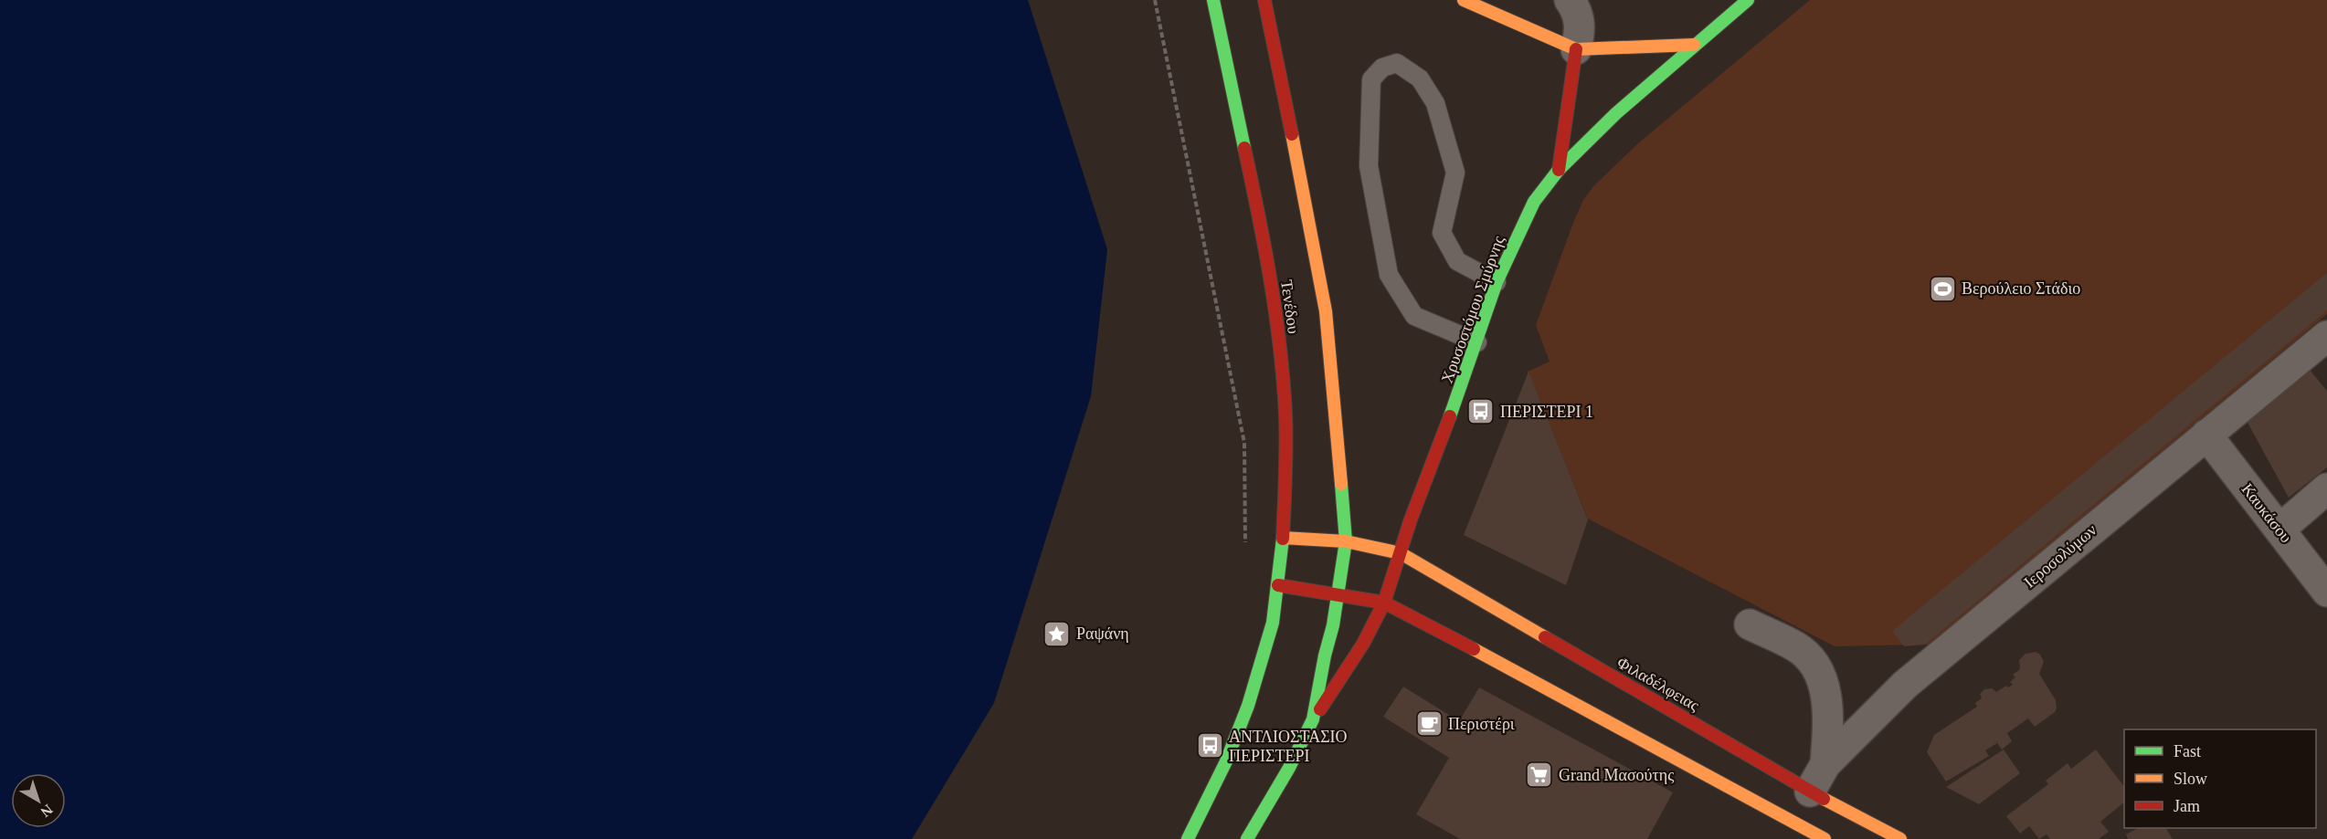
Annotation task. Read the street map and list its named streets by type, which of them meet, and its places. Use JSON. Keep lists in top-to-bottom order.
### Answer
{
  "streets": {
    "street": [
      "Τενέδου",
      "Χρυσοστόμου Σμύρνης",
      "Καυκάσου",
      "Ιεροσολύμων",
      "Φιλαδέλφειας"
    ]
  },
  "crossings": [
    ["Τενέδου", "Φιλαδέλφειας"],
    ["Χρυσοστόμου Σμύρνης", "Φιλαδέλφειας"],
    ["Καυκάσου", "Ιεροσολύμων"],
    ["Ιεροσολύμων", "Φιλαδέλφειας"]
  ],
  "places": {
    "sports": ["Βερούλειο Στάδιο"],
    "bus stop": ["ΠΕΡΙΣΤΕΡΙ 1", "ΑΝΤΛΙΟΣΤΑΣΙΟ ΠΕΡΙΣΤΕΡΙ"],
    "place": ["Ραψάνη"],
    "cafe": ["Περιστέρι"],
    "supermarket": ["Grand Μασούτης"]
  },
  "legend": ["Fast", "Slow", "Jam"],
  "north": "bottom right"
}
